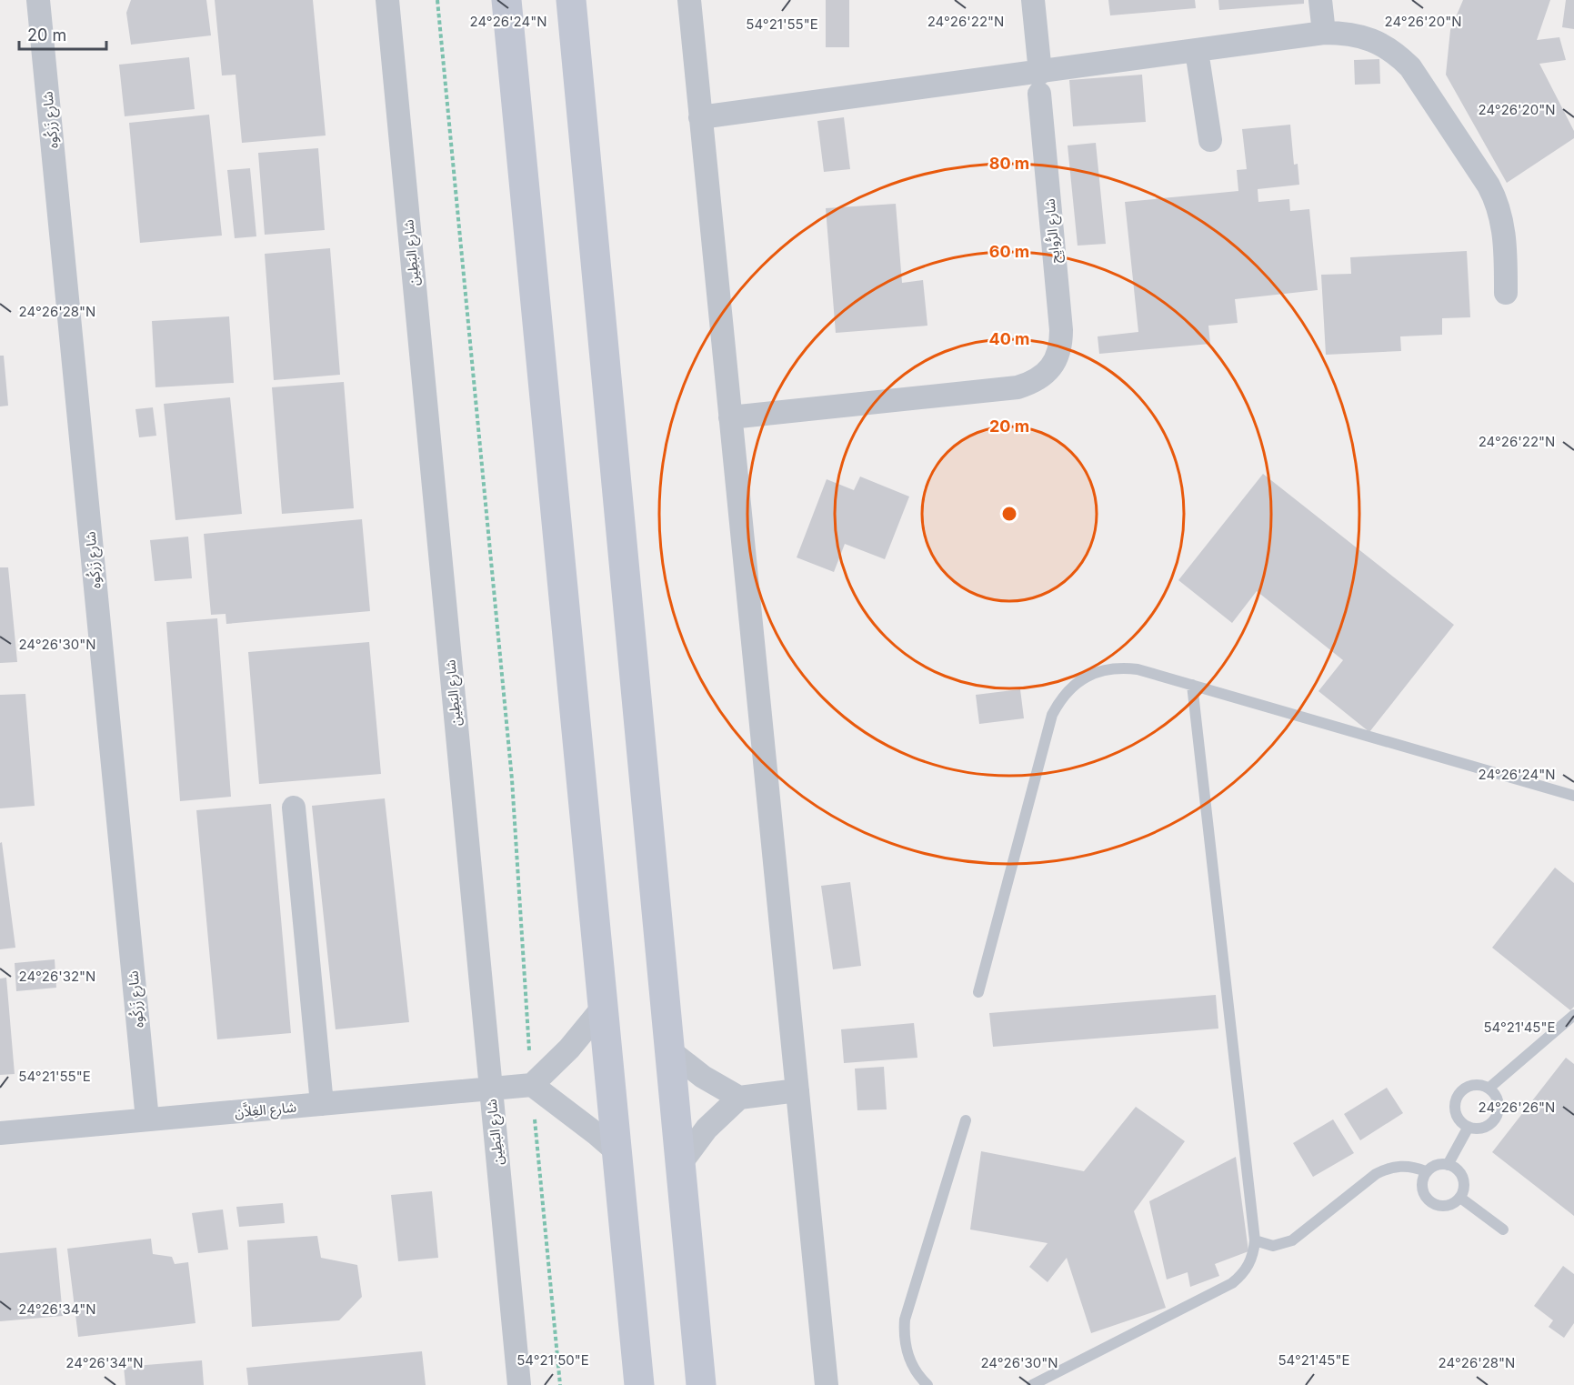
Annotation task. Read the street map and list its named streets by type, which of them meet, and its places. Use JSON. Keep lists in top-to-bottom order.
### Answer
{
  "streets": {
    "street": [
      "شارع زَركُوه",
      "شارع الرُّوايِح",
      "شارع البَطِين",
      "شارع الغِلاَّن"
    ]
  },
  "crossings": [
    ["شارع زَركُوه", "شارع الغِلاَّن"],
    ["شارع البَطِين", "شارع الغِلاَّن"]
  ],
  "scale_bar": "20 m",
  "coordinates": [
    "24°26'24\"N",
    "24°26'22\"N",
    "24°26'20\"N",
    "54°21'55\"E",
    "24°26'28\"N",
    "24°26'30\"N",
    "24°26'32\"N",
    "54°21'45\"E",
    "24°26'26\"N",
    "24°26'34\"N",
    "54°21'50\"E"
  ],
  "rings": [
    "80 m",
    "60 m",
    "40 m",
    "20 m"
  ]
}
